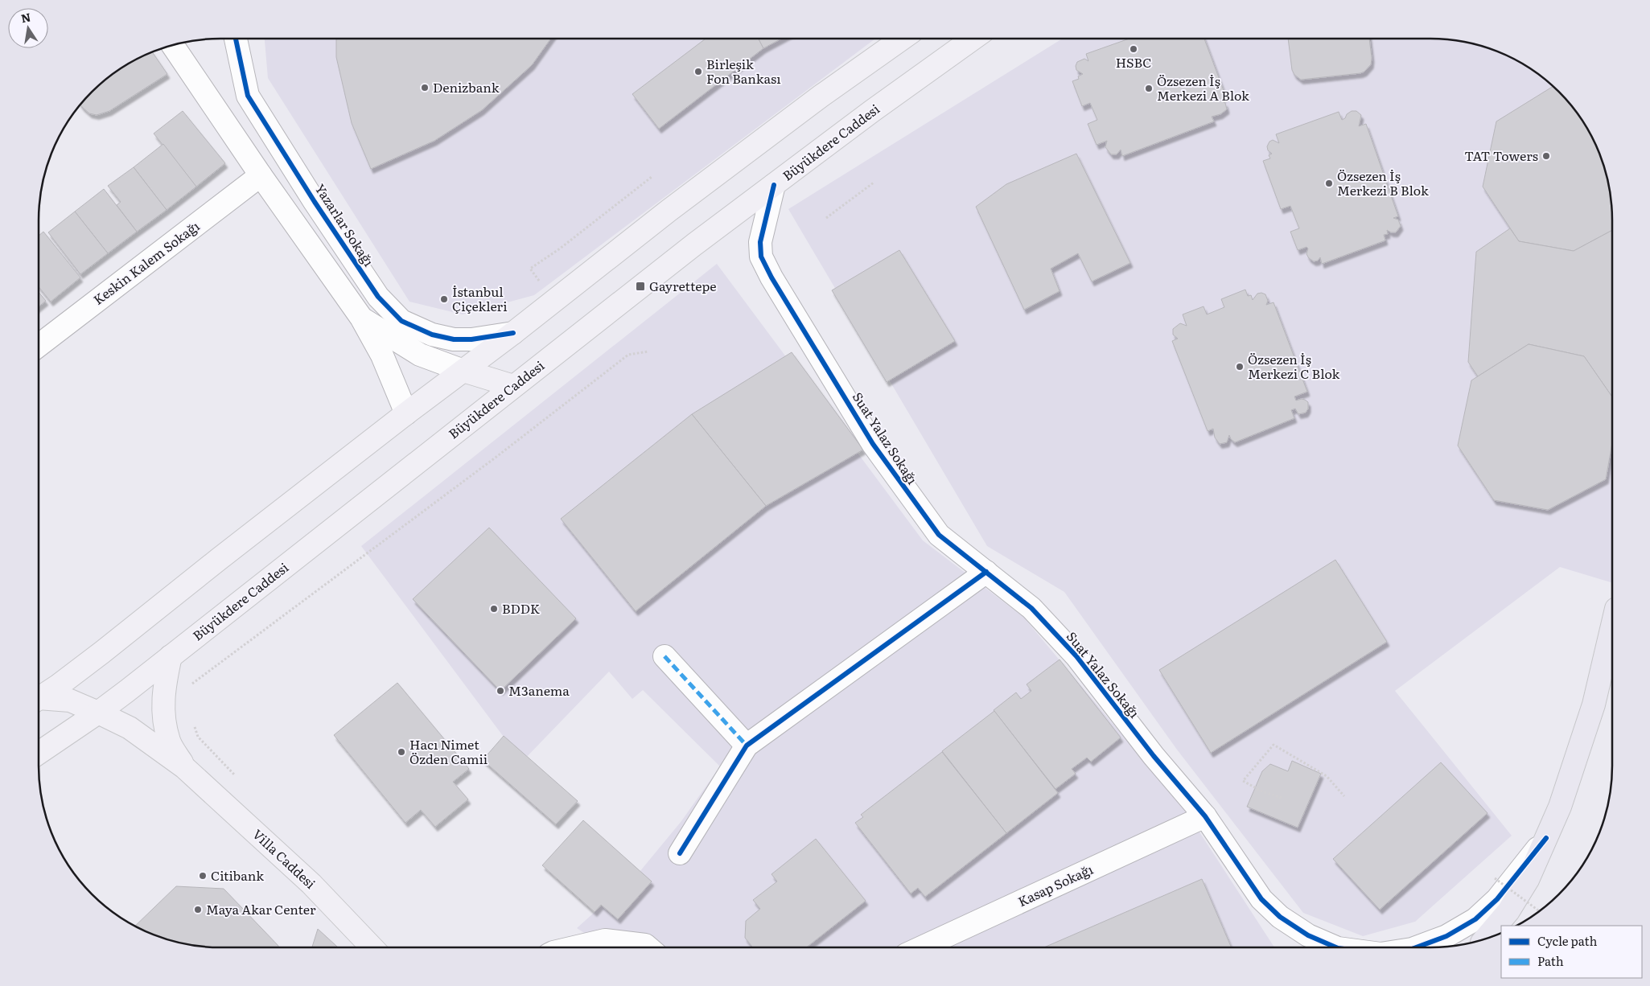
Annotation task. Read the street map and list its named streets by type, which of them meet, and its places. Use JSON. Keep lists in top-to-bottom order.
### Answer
{
  "streets": {
    "main road": ["Büyükdere Caddesi", "Villa Caddesi"],
    "street": [
      "Yazarlar Sokağı",
      "Keskin Kalem Sokağı",
      "Suat Yalaz Sokağı",
      "Kasap Sokağı"
    ]
  },
  "crossings": [
    ["Büyükdere Caddesi", "Suat Yalaz Sokağı"],
    ["Suat Yalaz Sokağı", "Kasap Sokağı"]
  ],
  "places": {
    "other": [
      "HSBC",
      "Birleşik Fon Bankası",
      "Denizbank",
      "Özsezen İş Merkezi A Blok",
      "TAT Towers",
      "Özsezen İş Merkezi B Blok",
      "İstanbul Çiçekleri",
      "Özsezen İş Merkezi C Blok",
      "BDDK",
      "M3anema",
      "Hacı Nimet Özden Camii",
      "Citibank",
      "Maya Akar Center"
    ],
    "transit": ["Gayrettepe"]
  },
  "legend": ["Cycle path", "Path"],
  "north": "top"
}
